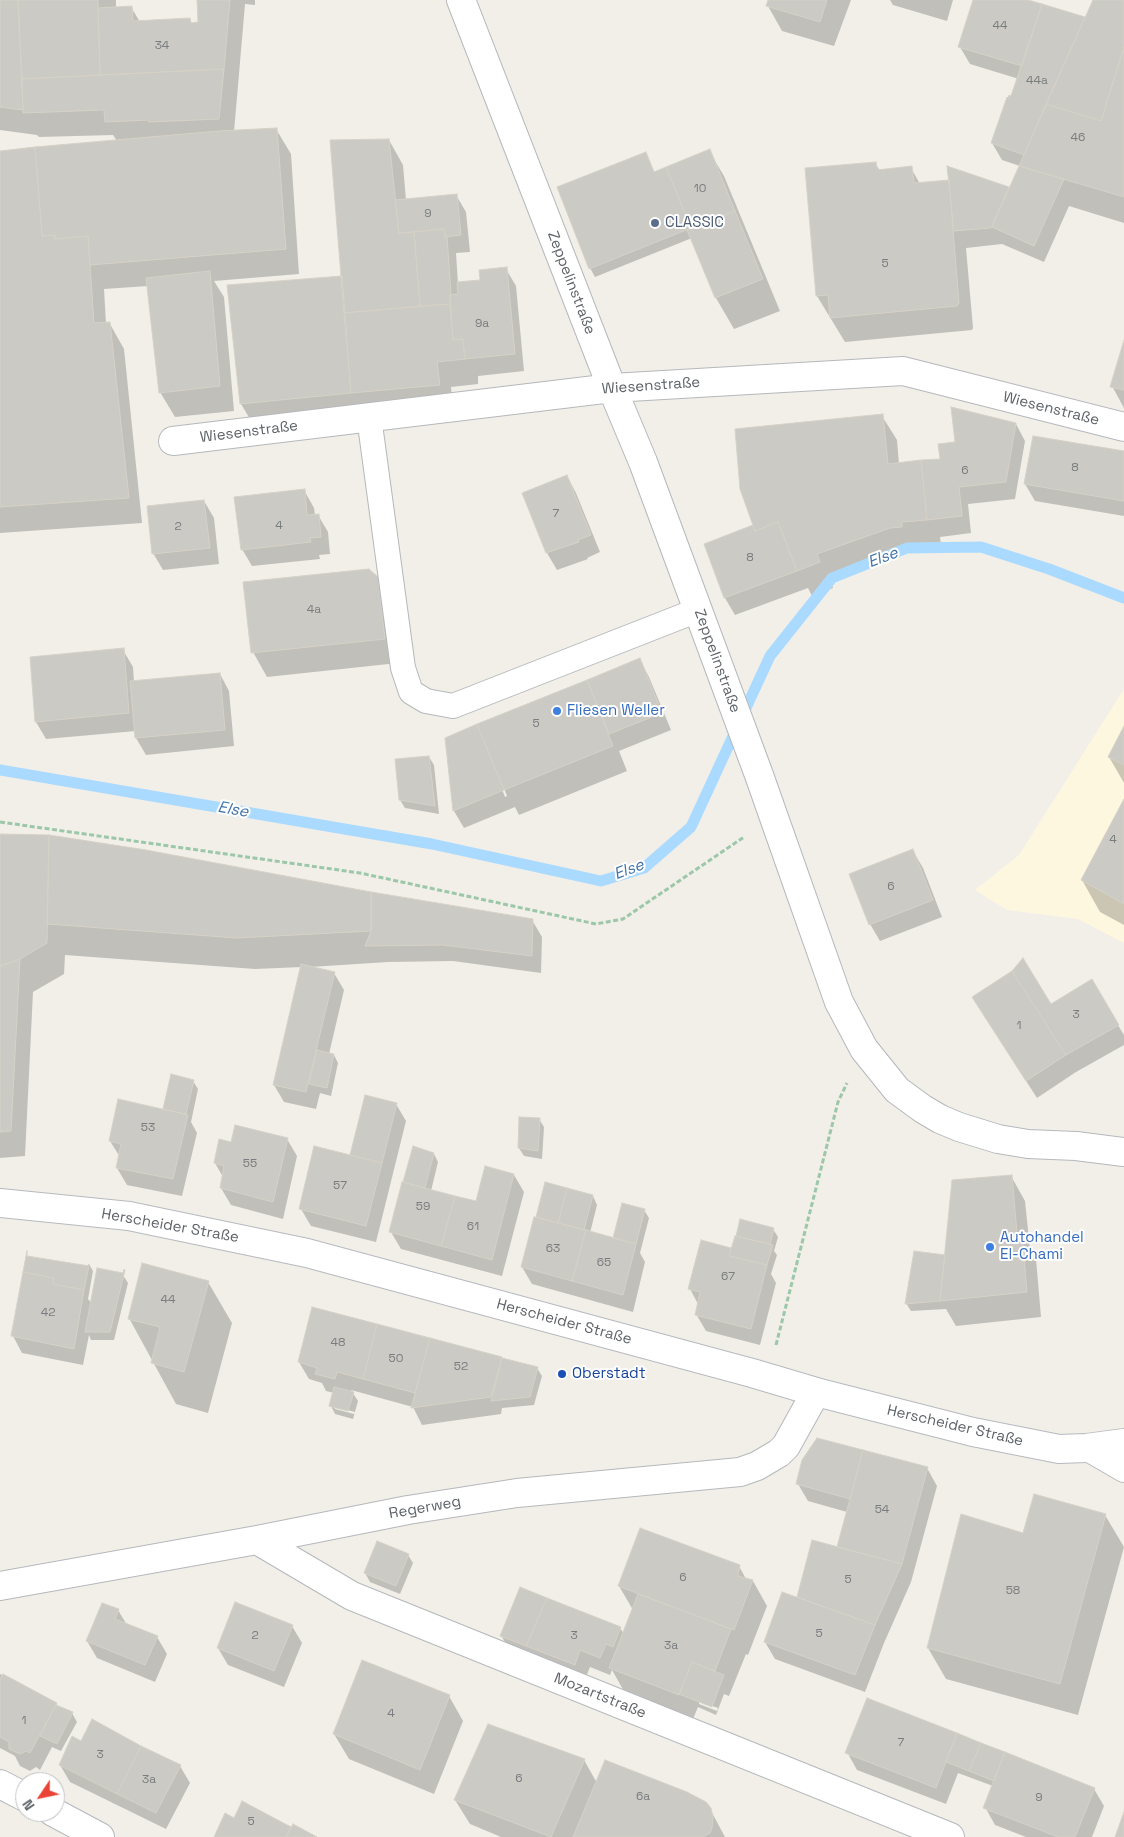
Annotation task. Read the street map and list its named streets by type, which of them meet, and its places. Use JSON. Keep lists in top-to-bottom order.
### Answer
{
  "streets": {
    "street": [
      "Zeppelinstraße",
      "Wiesenstraße",
      "Herscheider Straße",
      "Regerweg",
      "Mozartstraße"
    ]
  },
  "crossings": [
    ["Zeppelinstraße", "Wiesenstraße"],
    ["Herscheider Straße", "Regerweg"],
    ["Regerweg", "Mozartstraße"]
  ],
  "water": ["Else"],
  "places": [
    "CLASSIC",
    "Fliesen Weller",
    "Autohandel El-Chami",
    "Oberstadt"
  ],
  "house_numbers": [
    "44",
    "34",
    "44a",
    "46",
    "10",
    "9",
    "5",
    "9a",
    "8",
    "6",
    "7",
    "4",
    "2",
    "8",
    "4a",
    "5",
    "4",
    "6",
    "3",
    "1",
    "53",
    "55",
    "57",
    "59",
    "61",
    "63",
    "65",
    "67",
    "44",
    "42",
    "48",
    "50",
    "52",
    "54",
    "6",
    "5",
    "58",
    "5",
    "2",
    "3",
    "3a",
    "4",
    "1",
    "7",
    "3",
    "6",
    "3a",
    "6a",
    "9",
    "5"
  ],
  "north": "bottom left"
}
